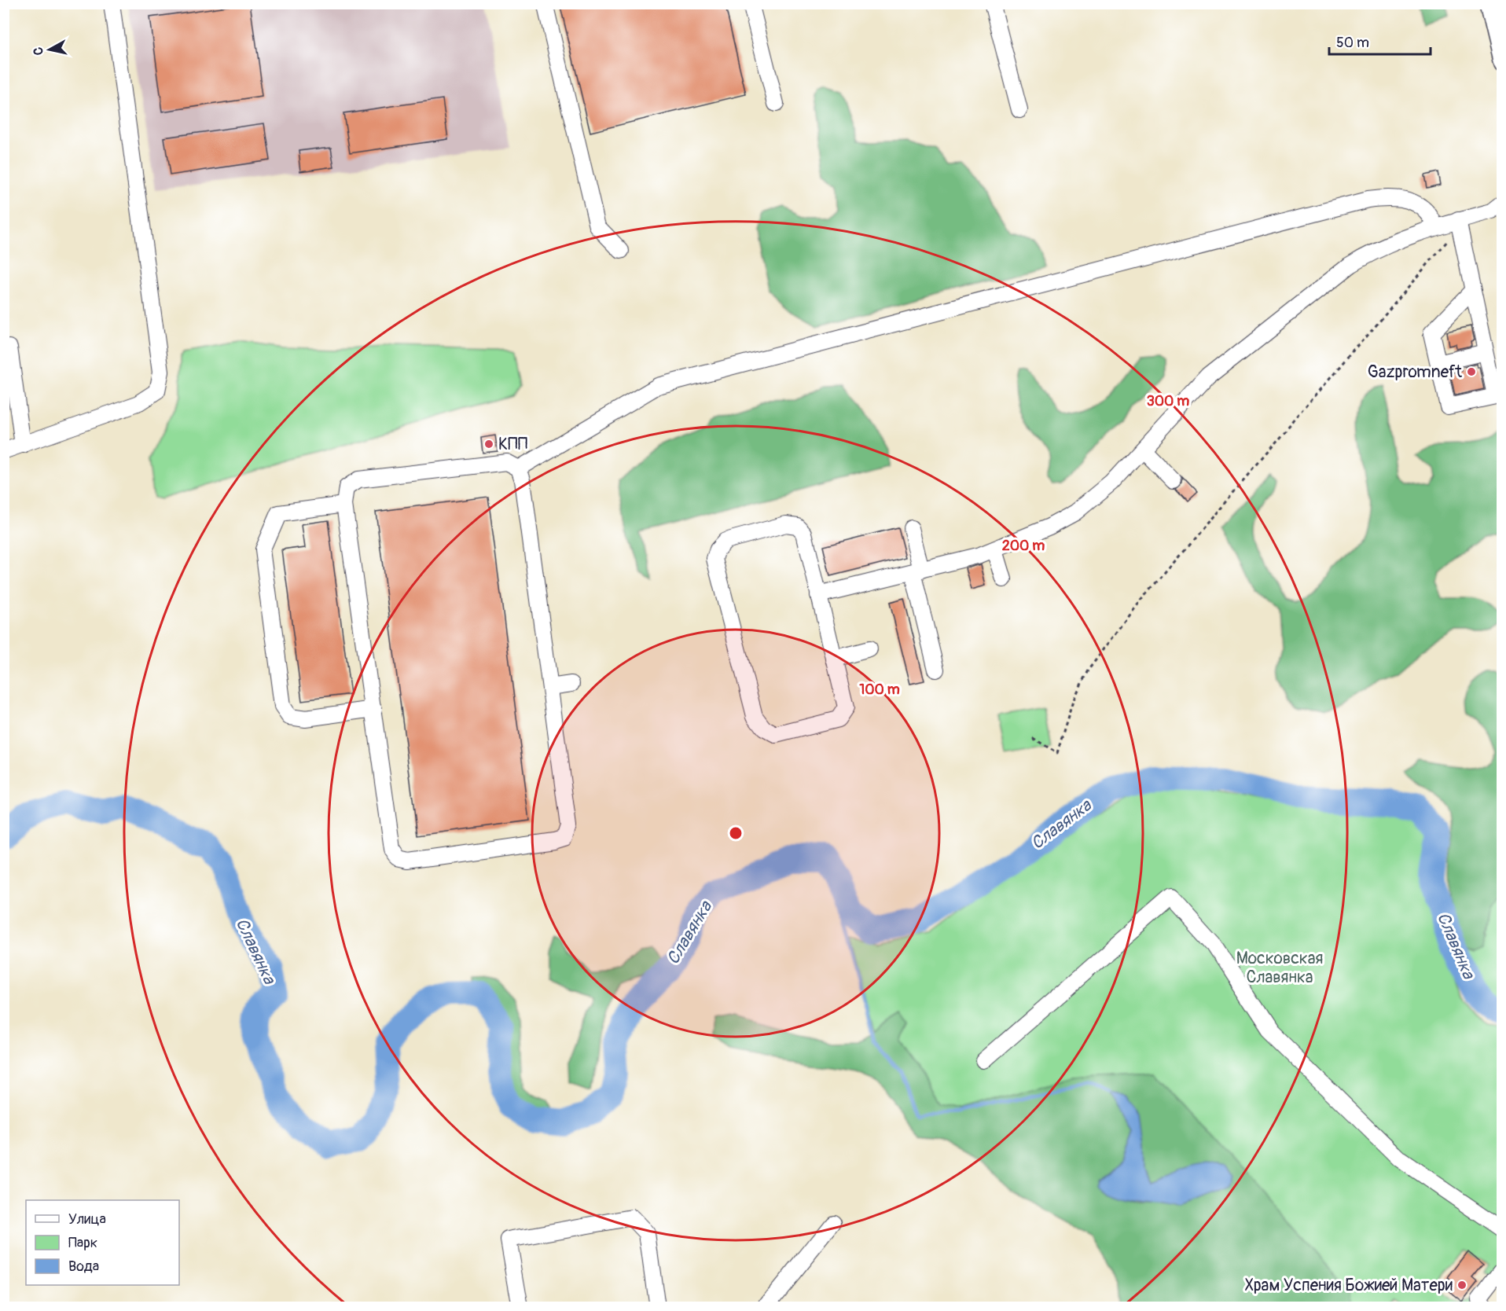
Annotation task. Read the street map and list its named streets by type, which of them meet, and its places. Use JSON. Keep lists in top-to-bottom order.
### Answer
{
  "water": ["Славянка"],
  "parks": ["Московская Славянка"],
  "places": ["Gazpromneft", "КПП", "Храм Успения Божией Матери"],
  "legend": ["Улица", "Парк", "Вода"],
  "scale_bar": "50 m",
  "north": "left",
  "rings": ["300 m", "200 m", "100 m"]
}
